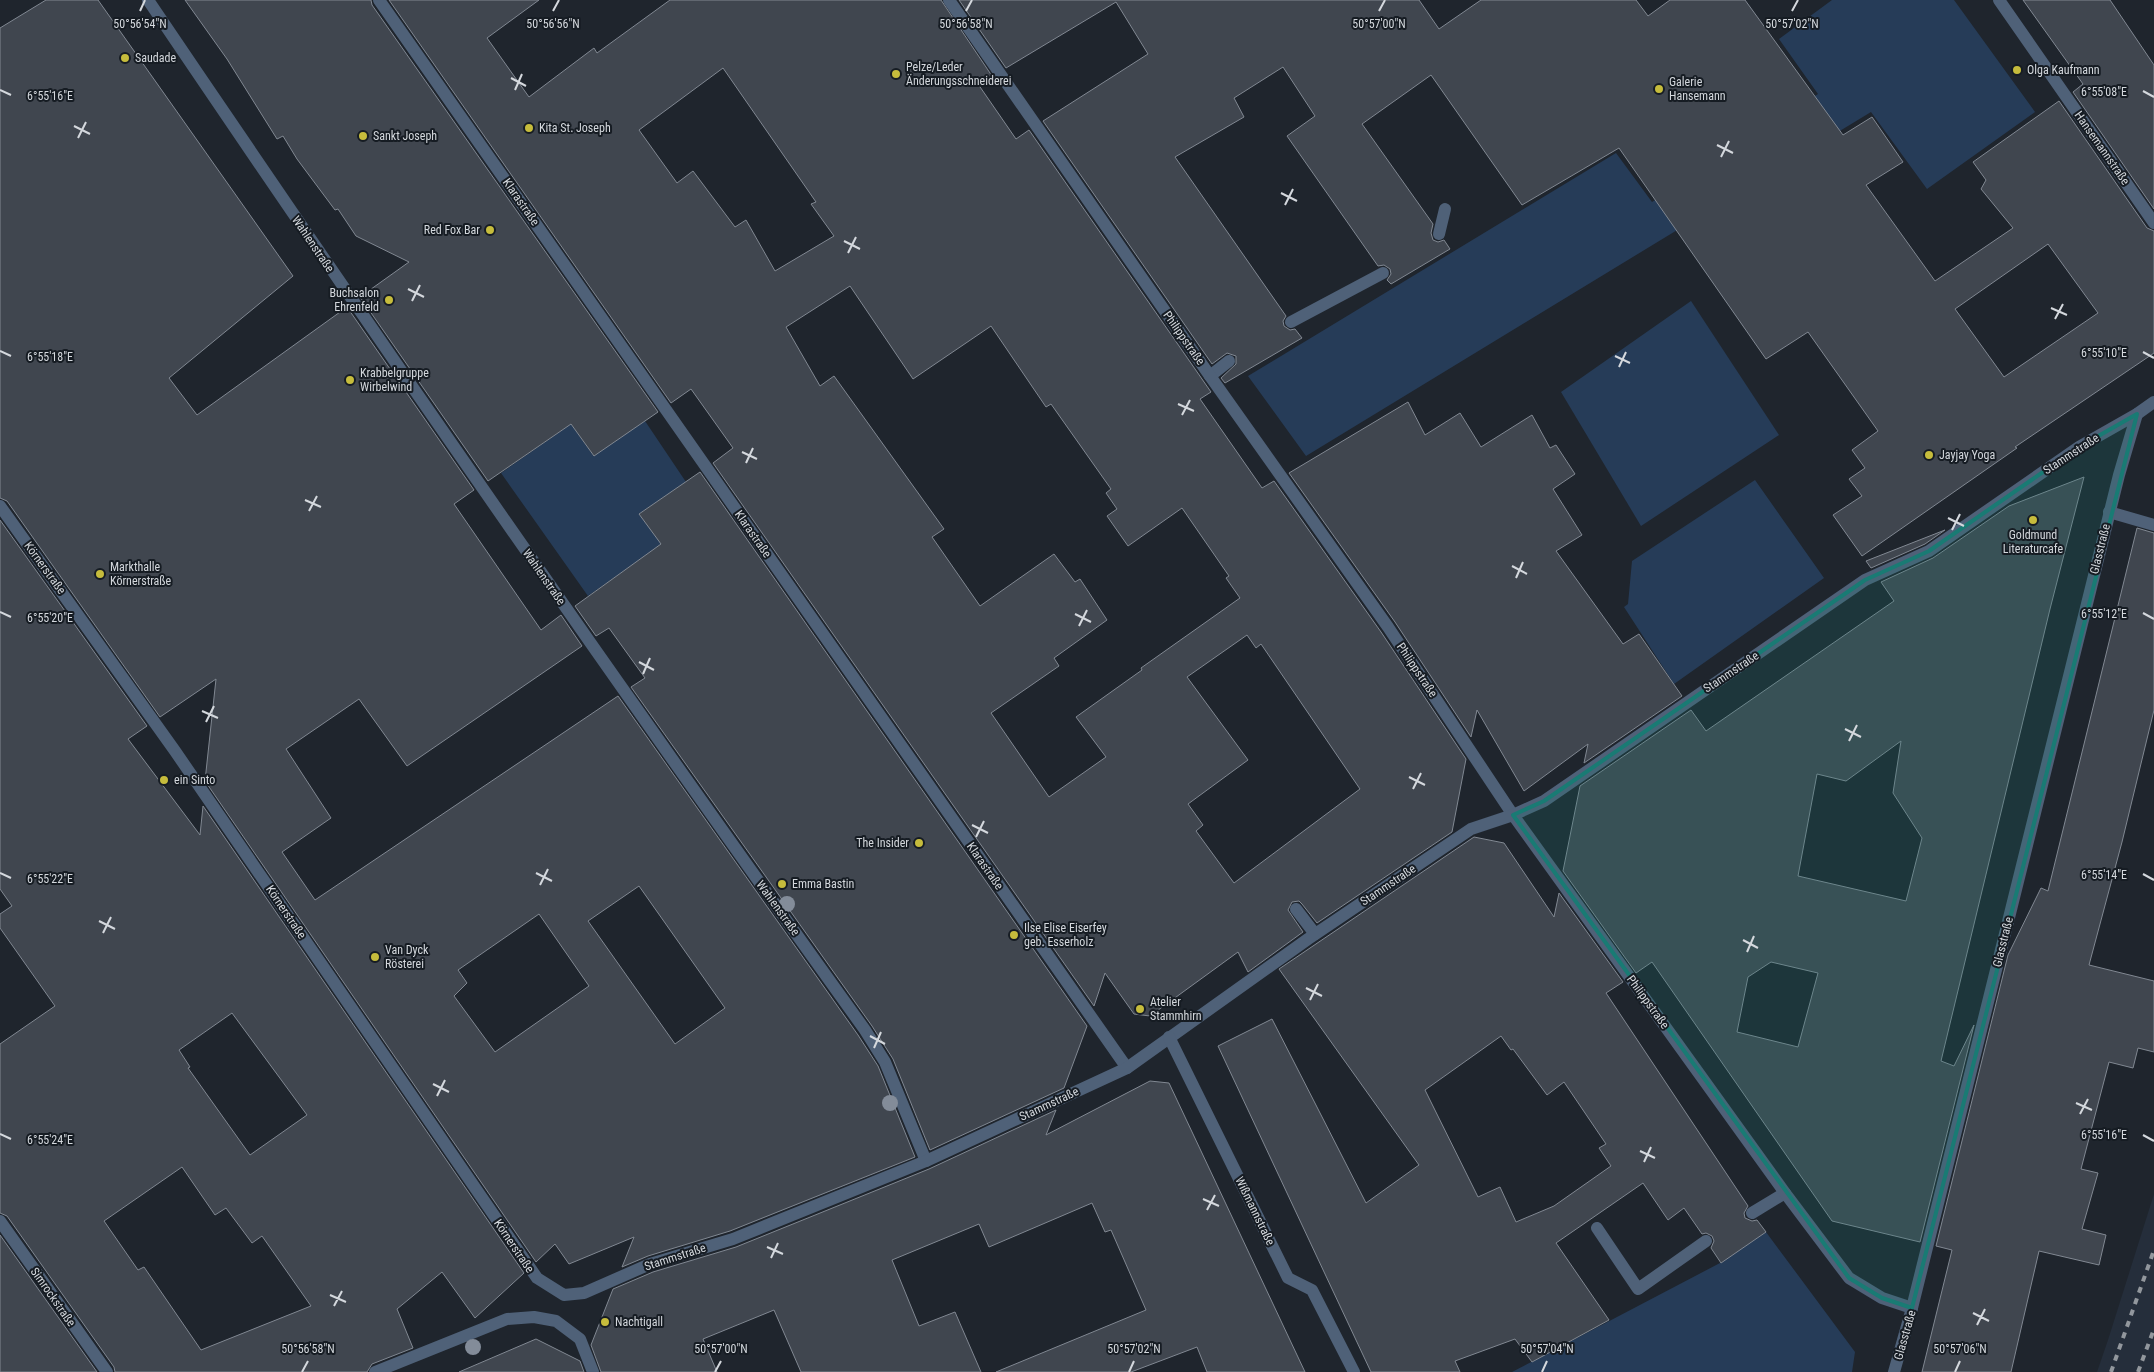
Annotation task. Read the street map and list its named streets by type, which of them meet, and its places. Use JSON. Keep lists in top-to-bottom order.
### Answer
{
  "streets": {
    "street": [
      "Hansemannstraße",
      "Klarastraße",
      "Wahlenstraße",
      "Philippstraße",
      "Stammstraße",
      "Glasstraße",
      "Körnerstraße",
      "Wißmannstraße",
      "Simrockstraße"
    ]
  },
  "crossings": [
    ["Klarastraße", "Stammstraße"],
    ["Wahlenstraße", "Stammstraße"],
    ["Philippstraße", "Stammstraße"],
    ["Philippstraße", "Glasstraße"],
    ["Stammstraße", "Glasstraße"],
    ["Stammstraße", "Körnerstraße"],
    ["Stammstraße", "Wißmannstraße"]
  ],
  "places": [
    "Saudade",
    "Olga Kaufmann",
    "Pelze/Leder Änderungsschneiderei",
    "Galerie Hansemann",
    "Kita St. Joseph",
    "Sankt Joseph",
    "Red Fox Bar",
    "Buchsalon Ehrenfeld",
    "Krabbelgruppe Wirbelwind",
    "Jayjay Yoga",
    "Goldmund Literaturcafe",
    "Markthalle Körnerstraße",
    "ein Sinto",
    "The Insider",
    "Emma Bastin",
    "Ilse Elise Eiserfey geb. Esserholz",
    "Van Dyck Rösterei",
    "Atelier Stammhirn",
    "Nachtigall"
  ],
  "coordinates": [
    "50°56'54\"N",
    "50°56'56\"N",
    "50°56'58\"N",
    "50°57'00\"N",
    "50°57'02\"N",
    "6°55'08\"E",
    "6°55'16\"E",
    "6°55'10\"E",
    "6°55'18\"E",
    "6°55'12\"E",
    "6°55'20\"E",
    "6°55'14\"E",
    "6°55'22\"E",
    "6°55'24\"E",
    "50°57'04\"N",
    "50°57'06\"N"
  ]
}
